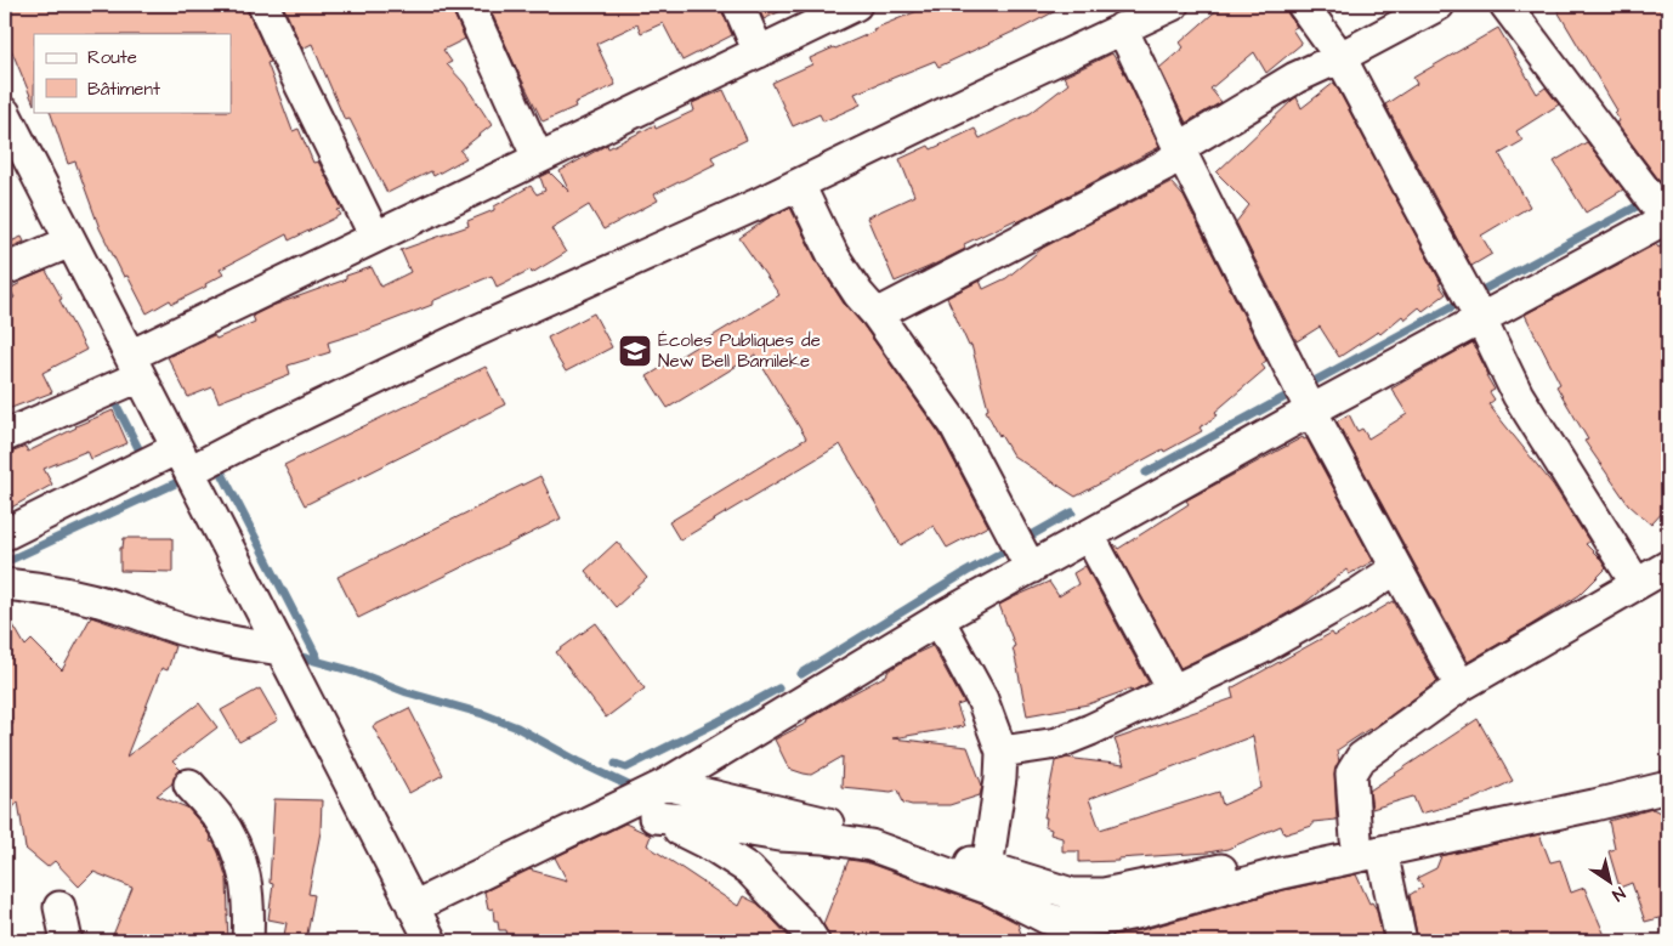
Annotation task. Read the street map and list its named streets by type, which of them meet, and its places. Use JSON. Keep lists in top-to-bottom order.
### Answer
{
  "places": {
    "school or university": ["Écoles Publiques de New Bell Bamileke"]
  },
  "legend": ["Route", "Bâtiment"],
  "north": "bottom right"
}
